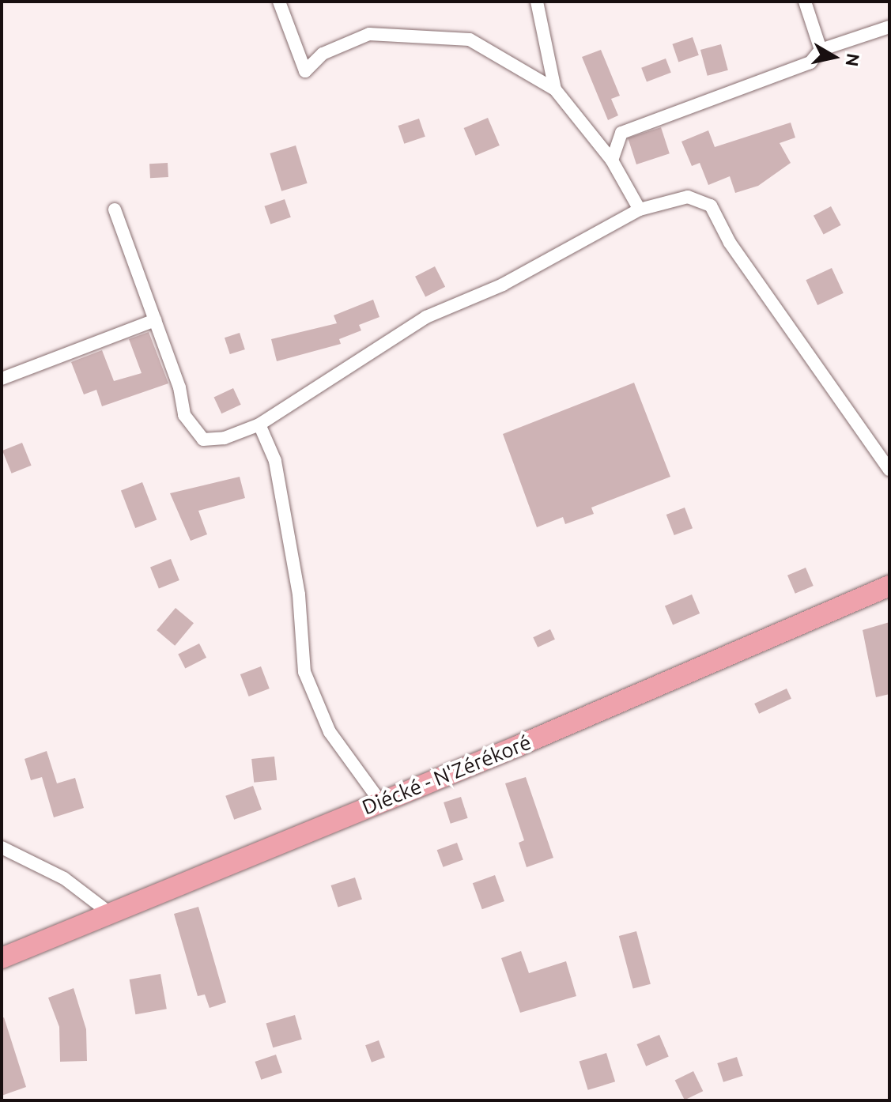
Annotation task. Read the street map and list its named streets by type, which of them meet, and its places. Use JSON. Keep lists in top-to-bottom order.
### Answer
{
  "streets": {
    "highway": ["Diécké - N'Zérékoré"]
  },
  "north": "right"
}
